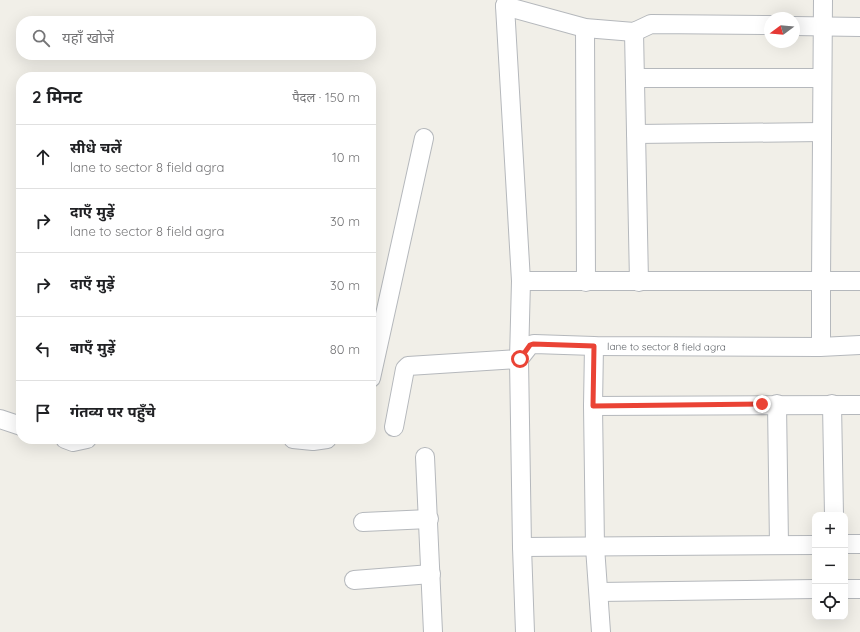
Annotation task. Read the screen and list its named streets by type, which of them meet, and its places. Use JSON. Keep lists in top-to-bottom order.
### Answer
{
  "streets": {
    "street": ["lane to sector 8 field agra"]
  },
  "north": "left",
  "page": {
    "search": "यहाँ खोजें",
    "heading": ["2 मिनट", "पैदल · 150 m"],
    "list": [
      ["सीधे चलें", "lane to sector 8 field agra", "10 m"],
      ["दाएँ मुड़ें", "lane to sector 8 field agra", "30 m"],
      ["दाएँ मुड़ें", "30 m"],
      ["बाएँ मुड़ें", "80 m"],
      "गंतव्य पर पहुँचे"
    ],
    "map_buttons": ["+", "−"]
  }
}
